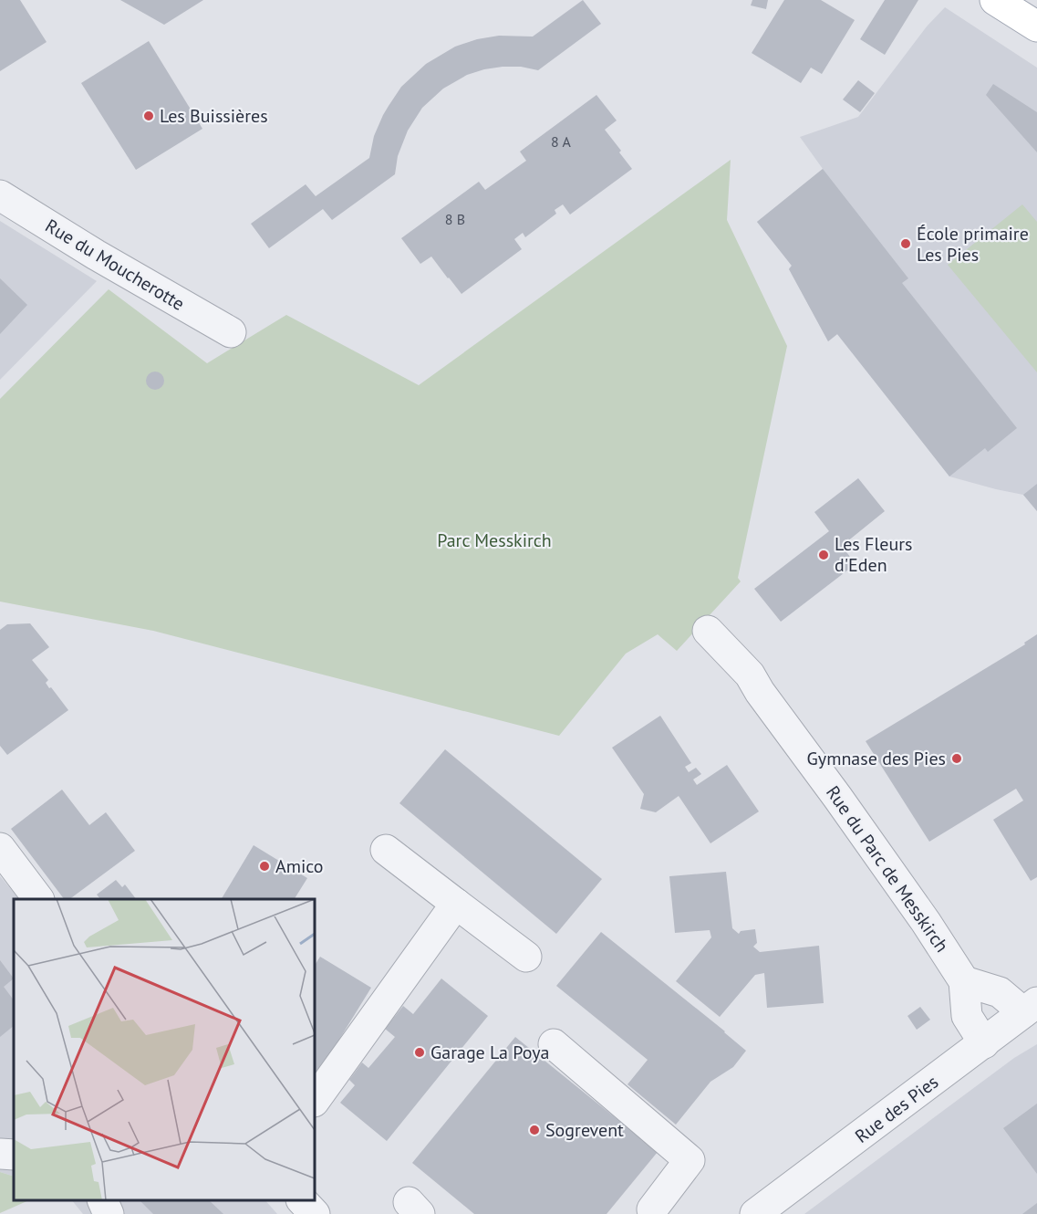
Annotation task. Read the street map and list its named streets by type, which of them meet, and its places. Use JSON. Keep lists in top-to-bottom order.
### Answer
{
  "streets": {
    "street": ["Rue du Moucherotte", "Rue du Parc de Messkirch", "Rue des Pies"]
  },
  "crossings": [
    ["Rue du Parc de Messkirch", "Rue des Pies"]
  ],
  "parks": ["Parc Messkirch"],
  "places": [
    "Les Buissières",
    "École primaire Les Pies",
    "Les Fleurs d'Eden",
    "Gymnase des Pies",
    "Amico",
    "Garage La Poya",
    "Sogrevent"
  ],
  "house_numbers": ["8 A", "8 B"]
}
